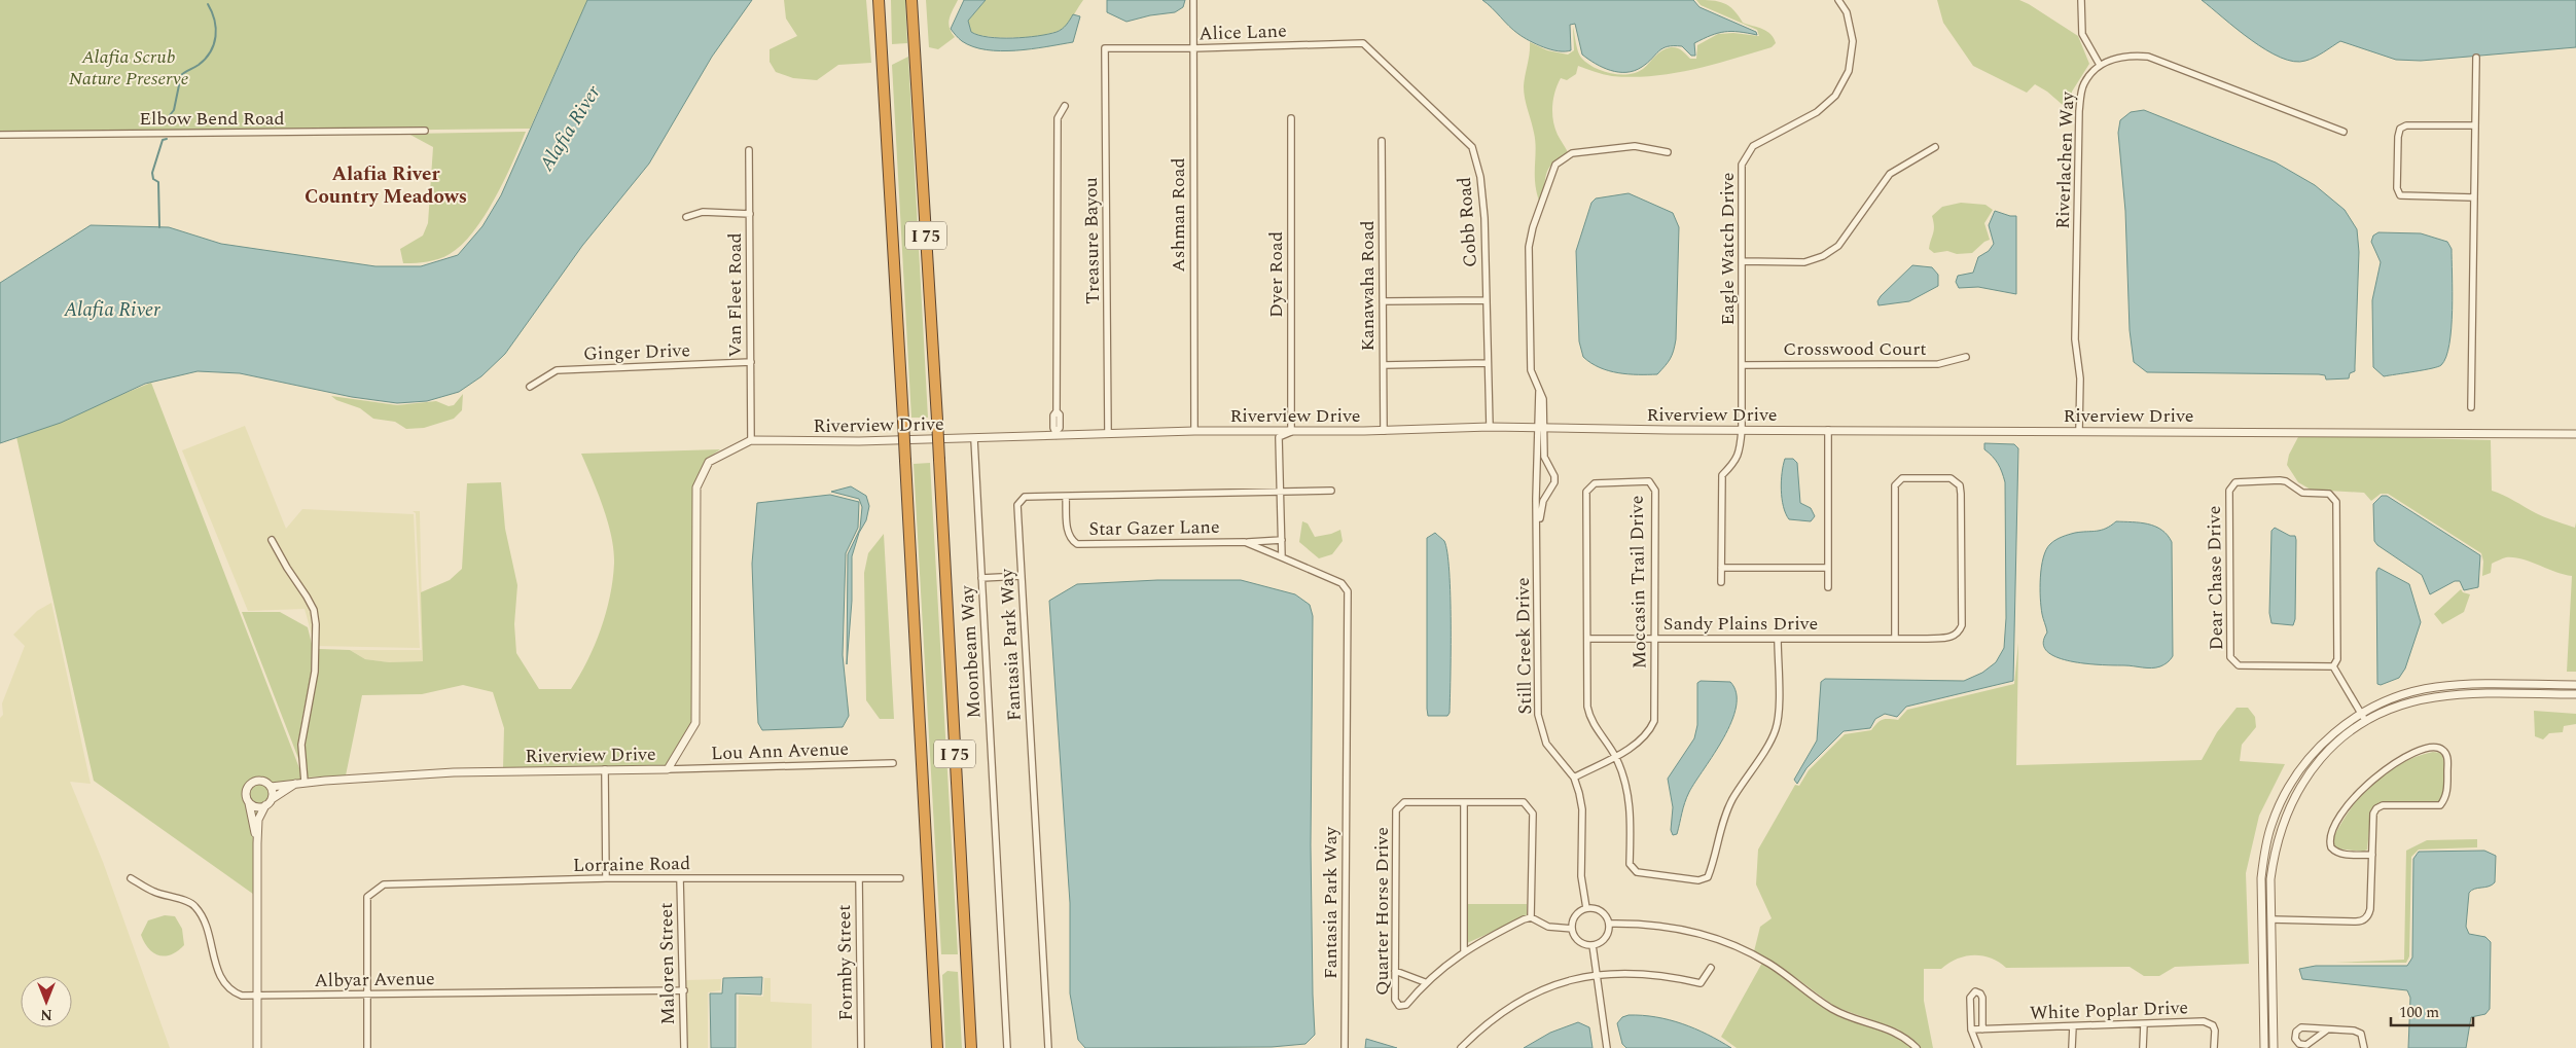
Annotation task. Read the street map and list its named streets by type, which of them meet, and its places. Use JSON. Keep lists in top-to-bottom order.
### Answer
{
  "streets": {
    "highway": ["I 75"],
    "street": [
      "Alice Lane",
      "Elbow Bend Road",
      "Riverlachen Way",
      "Ashman Road",
      "Cobb Road",
      "Treasure Bayou",
      "Eagle Watch Drive",
      "Dyer Road",
      "Kanawaha Road",
      "Van Fleet Road",
      "Crosswood Court",
      "Ginger Drive",
      "Riverview Drive",
      "Star Gazer Lane",
      "Dear Chase Drive",
      "Moccasin Trail Drive",
      "Sandy Plains Drive",
      "Fantasia Park Way",
      "Still Creek Drive",
      "Moonbeam Way",
      "Lou Ann Avenue",
      "Lorraine Road",
      "Quarter Horse Drive",
      "Formby Street",
      "Maloren Street",
      "Albyar Avenue",
      "White Poplar Drive"
    ]
  },
  "crossings": [
    ["Alice Lane", "Ashman Road"],
    ["Alice Lane", "Cobb Road"],
    ["Alice Lane", "Treasure Bayou"],
    ["Riverlachen Way", "Riverview Drive"],
    ["Ashman Road", "Riverview Drive"],
    ["Cobb Road", "Riverview Drive"],
    ["Treasure Bayou", "Riverview Drive"],
    ["Eagle Watch Drive", "Crosswood Court"],
    ["Eagle Watch Drive", "Riverview Drive"],
    ["Dyer Road", "Riverview Drive"],
    ["Kanawaha Road", "Riverview Drive"],
    ["Van Fleet Road", "Ginger Drive"],
    ["Van Fleet Road", "Riverview Drive"],
    ["Riverview Drive", "Still Creek Drive"],
    ["Riverview Drive", "Moonbeam Way"],
    ["Riverview Drive", "Lou Ann Avenue"],
    ["Riverview Drive", "Albyar Avenue"],
    ["Star Gazer Lane", "Fantasia Park Way"],
    ["Moccasin Trail Drive", "Sandy Plains Drive"],
    ["Moccasin Trail Drive", "Still Creek Drive"],
    ["Lorraine Road", "Formby Street"],
    ["Lorraine Road", "Maloren Street"],
    ["Lorraine Road", "Albyar Avenue"],
    ["Maloren Street", "Albyar Avenue"]
  ],
  "districts": ["Alafia River Country Meadows"],
  "water": ["Alafia River"],
  "parks": ["Alafia Scrub Nature Preserve"],
  "scale_bar": "100 m",
  "north": "bottom"
}
